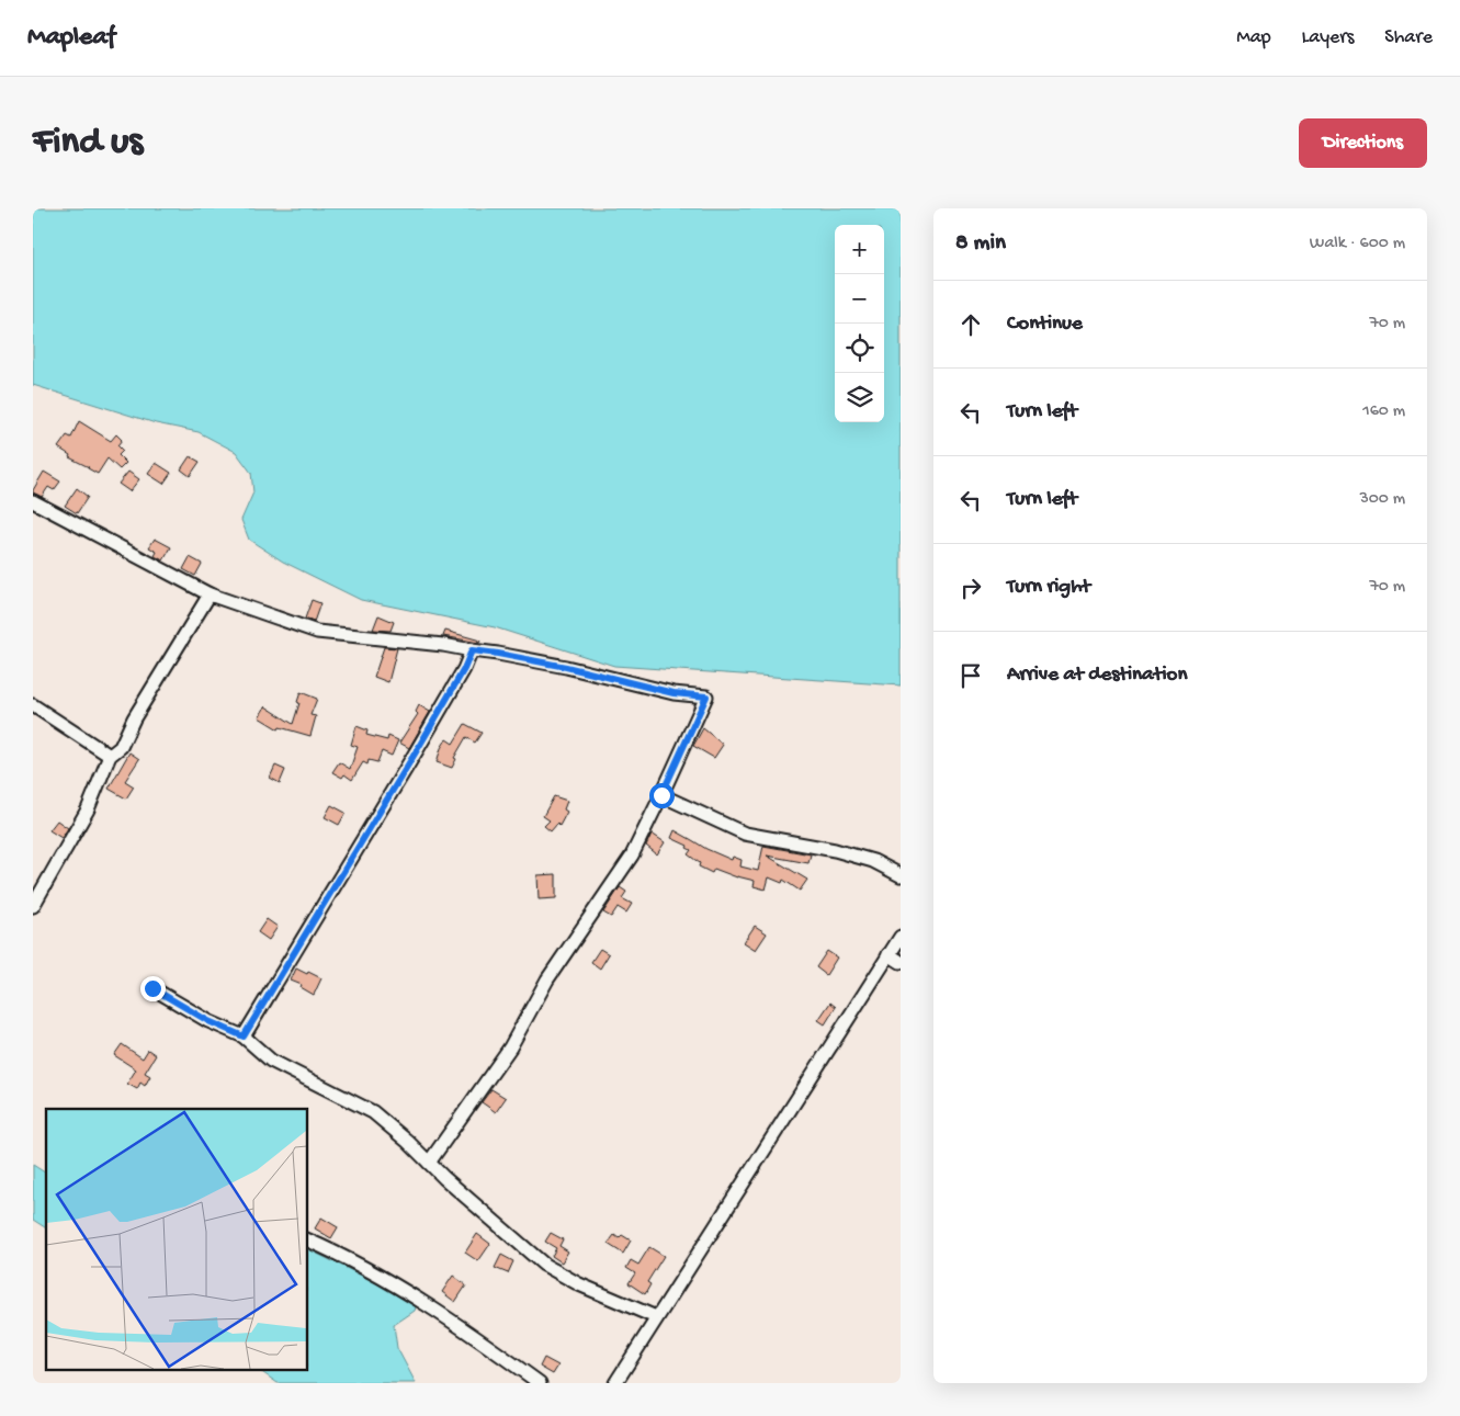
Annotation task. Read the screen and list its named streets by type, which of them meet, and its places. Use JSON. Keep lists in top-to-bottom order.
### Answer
{
  "page": {
    "header": "Mapleaf",
    "nav": ["Map", "Layers", "Share"],
    "buttons": "Directions",
    "title": "Find us",
    "heading": ["8 min", "Walk · 600 m"],
    "map_buttons": ["+", "−"],
    "list": [
      ["Continue", "70 m"],
      ["Turn left", "160 m"],
      ["Turn left", "300 m"],
      ["Turn right", "70 m"],
      "Arrive at destination"
    ]
  }
}
